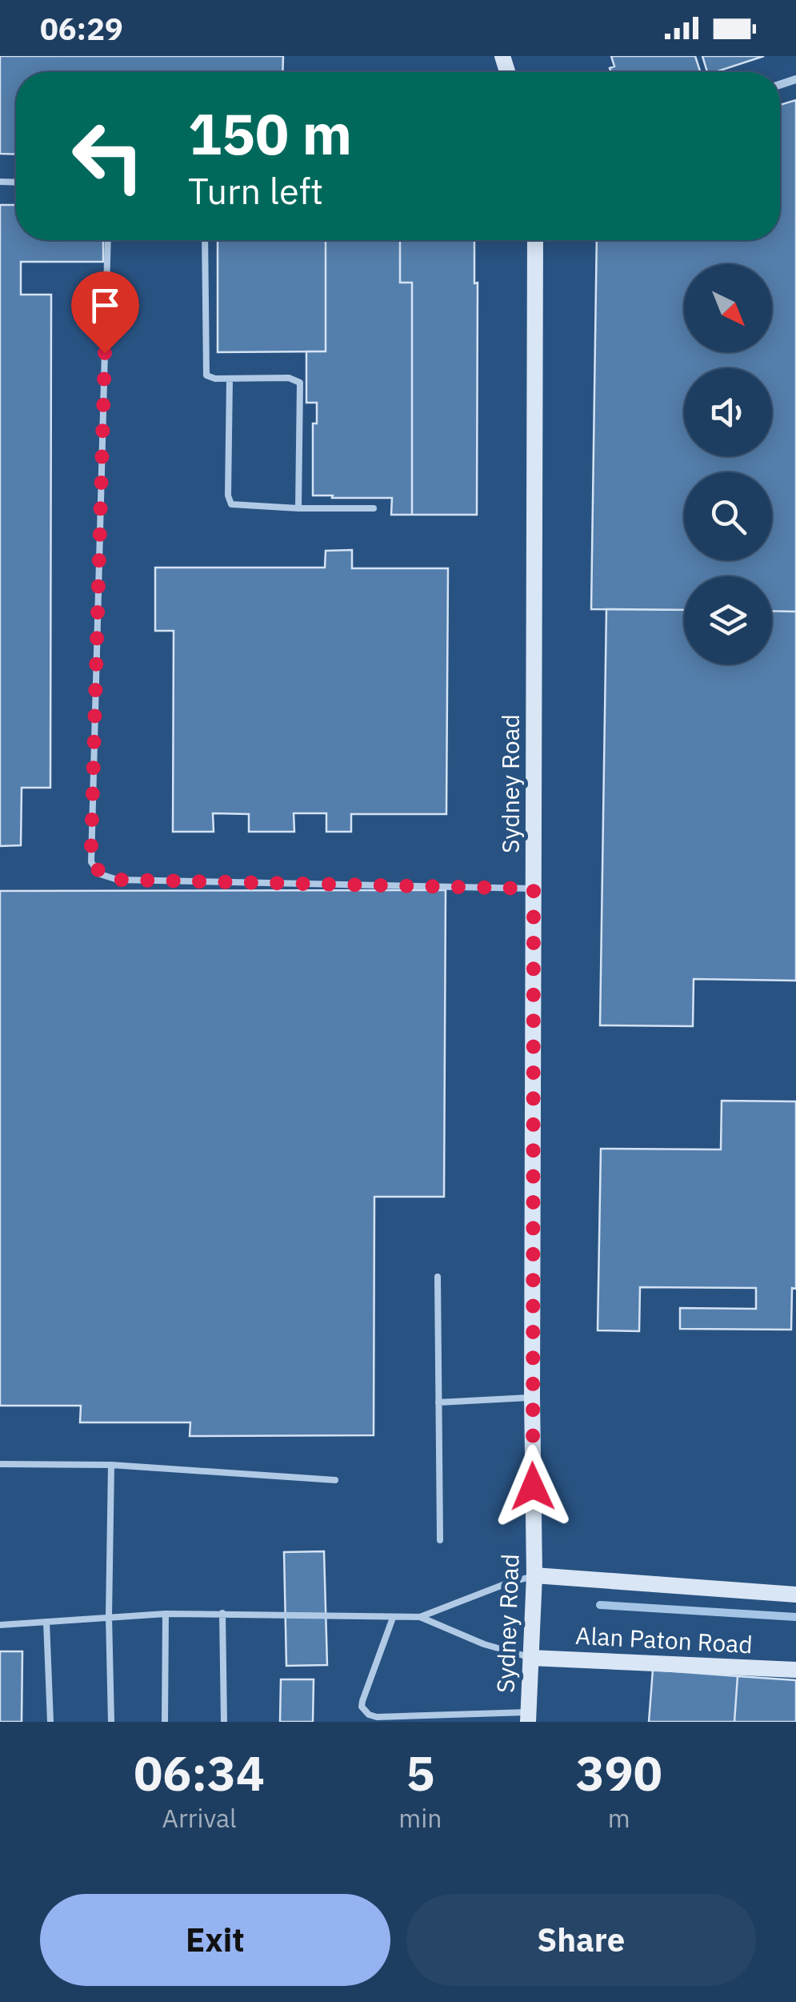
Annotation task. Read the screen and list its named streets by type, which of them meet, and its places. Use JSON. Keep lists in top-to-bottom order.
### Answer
{
  "streets": {
    "main road": ["Sydney Road", "Alan Paton Road"]
  },
  "crossings": [
    ["Sydney Road", "Alan Paton Road"]
  ],
  "north": "bottom right",
  "page": {
    "status": "06:29",
    "turn": ["150 m", "Turn left"],
    "eta": [
      "06:34",
      "Arrival",
      "5",
      "min",
      "390",
      "m"
    ],
    "buttons": ["Exit", "Share"]
  }
}
